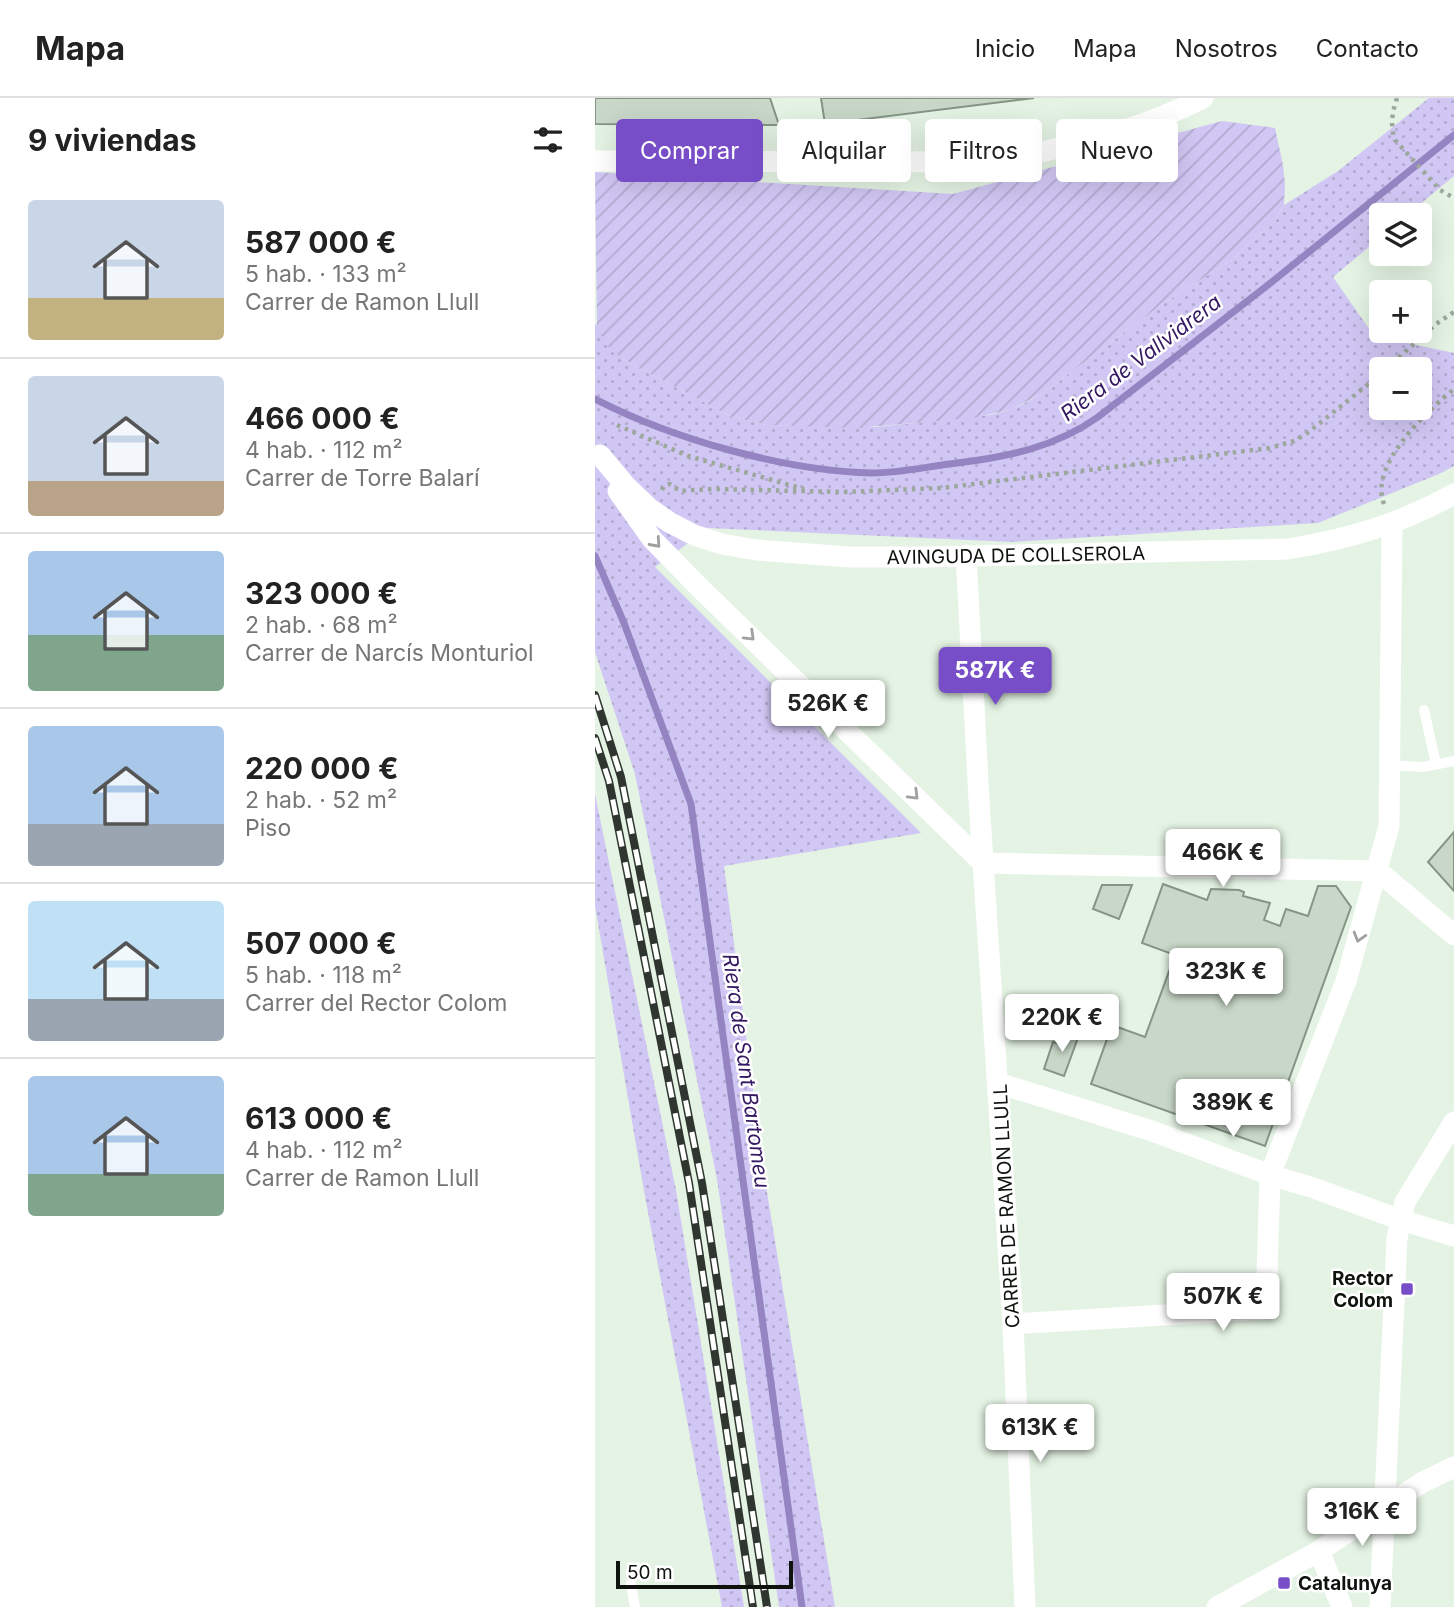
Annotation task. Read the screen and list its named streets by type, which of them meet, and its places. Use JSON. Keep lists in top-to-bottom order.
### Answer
{
  "streets": {
    "street": ["AVINGUDA DE COLLSEROLA", "CARRER DE RAMON LLULL"]
  },
  "crossings": [
    ["AVINGUDA DE COLLSEROLA", "CARRER DE RAMON LLULL"]
  ],
  "water": ["Riera de Vallvidrera", "Riera de Sant Bartomeu"],
  "places": {
    "transit": ["Rector Colom", "Catalunya"]
  },
  "scale_bar": "50 m",
  "page": {
    "header": "Mapa",
    "nav": [
      "Inicio",
      "Mapa",
      "Nosotros",
      "Contacto"
    ],
    "heading": "9 viviendas",
    "chip": [
      "Comprar",
      "Alquilar",
      "Filtros",
      "Nuevo"
    ],
    "list": [
      {
        "name": "587 000 €",
        "note": "5 hab. · 133 m² · Carrer de Ramon Llull"
      },
      {
        "name": "466 000 €",
        "note": "4 hab. · 112 m² · Carrer de Torre Balarí"
      },
      {
        "name": "323 000 €",
        "note": "2 hab. · 68 m² · Carrer de Narcís Monturiol"
      },
      {
        "name": "220 000 €",
        "note": "2 hab. · 52 m² · Piso"
      },
      {
        "name": "507 000 €",
        "note": "5 hab. · 118 m² · Carrer del Rector Colom"
      },
      {
        "name": "613 000 €",
        "note": "4 hab. · 112 m² · Carrer de Ramon Llull"
      }
    ],
    "map_buttons": ["+", "−"],
    "price": [
      "587K €",
      "526K €",
      "466K €",
      "323K €",
      "220K €",
      "389K €",
      "507K €",
      "613K €",
      "316K €"
    ],
    "scale": "50 m"
  }
}
